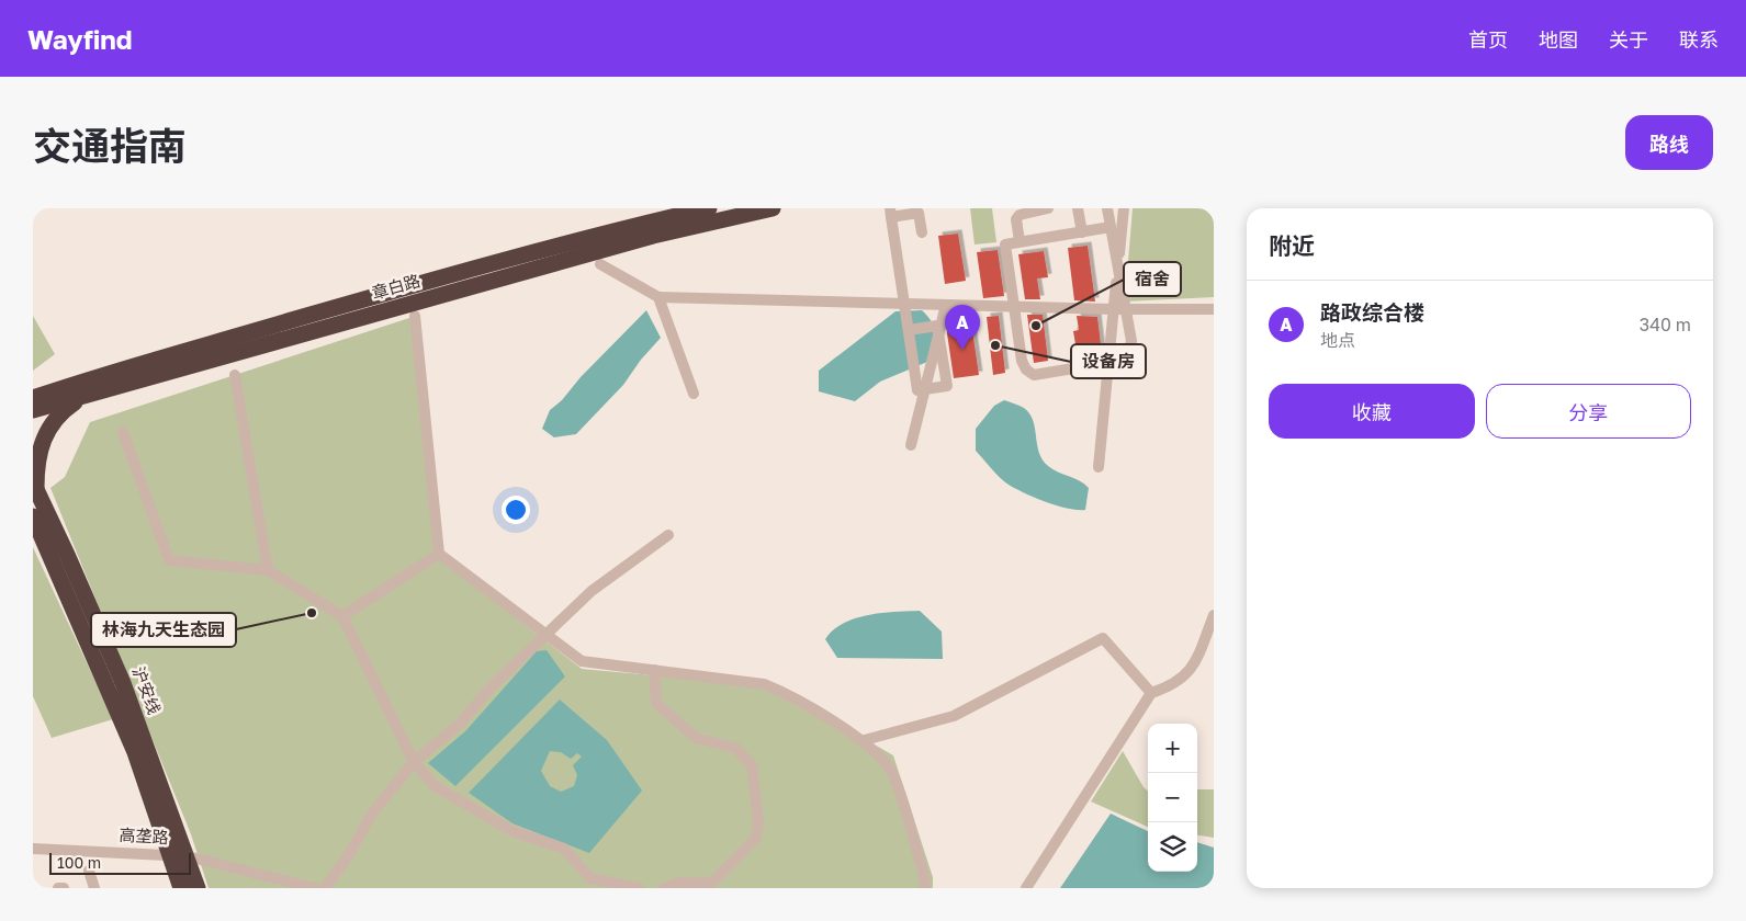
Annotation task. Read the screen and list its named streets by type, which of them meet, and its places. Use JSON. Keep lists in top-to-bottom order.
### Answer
{
  "streets": {
    "highway": ["章白路", "沪安线"],
    "street": ["高垄路"]
  },
  "crossings": [
    ["沪安线", "高垄路"]
  ],
  "places": ["宿舍", "设备房", "林海九天生态园"],
  "scale_bar": "100 m",
  "page": {
    "header": "Wayfind",
    "nav": [
      "首页",
      "地图",
      "关于",
      "联系"
    ],
    "title": "交通指南",
    "buttons": [
      "路线",
      ["收藏", "分享"]
    ],
    "heading": "附近",
    "list": [
      {
        "mark": "A",
        "name": "路政综合楼",
        "note": "地点",
        "value": "340 m"
      }
    ],
    "pins": "A",
    "map_buttons": ["+", "−"],
    "scale": "100 m"
  }
}
